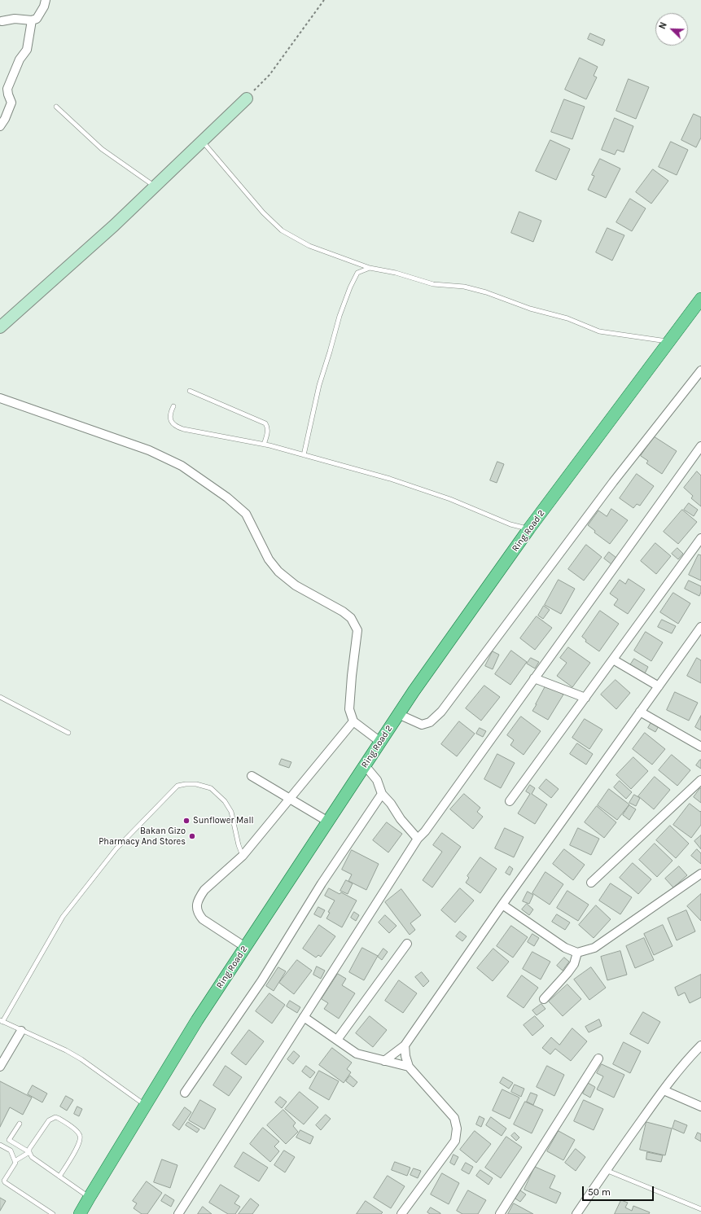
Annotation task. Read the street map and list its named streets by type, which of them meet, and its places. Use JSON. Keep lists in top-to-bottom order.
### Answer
{
  "streets": {
    "main road": ["Ring Road 2"]
  },
  "places": ["Sunflower Mall", "Bakan Gizo Pharmacy And Stores"],
  "scale_bar": "50 m",
  "north": "top left"
}
